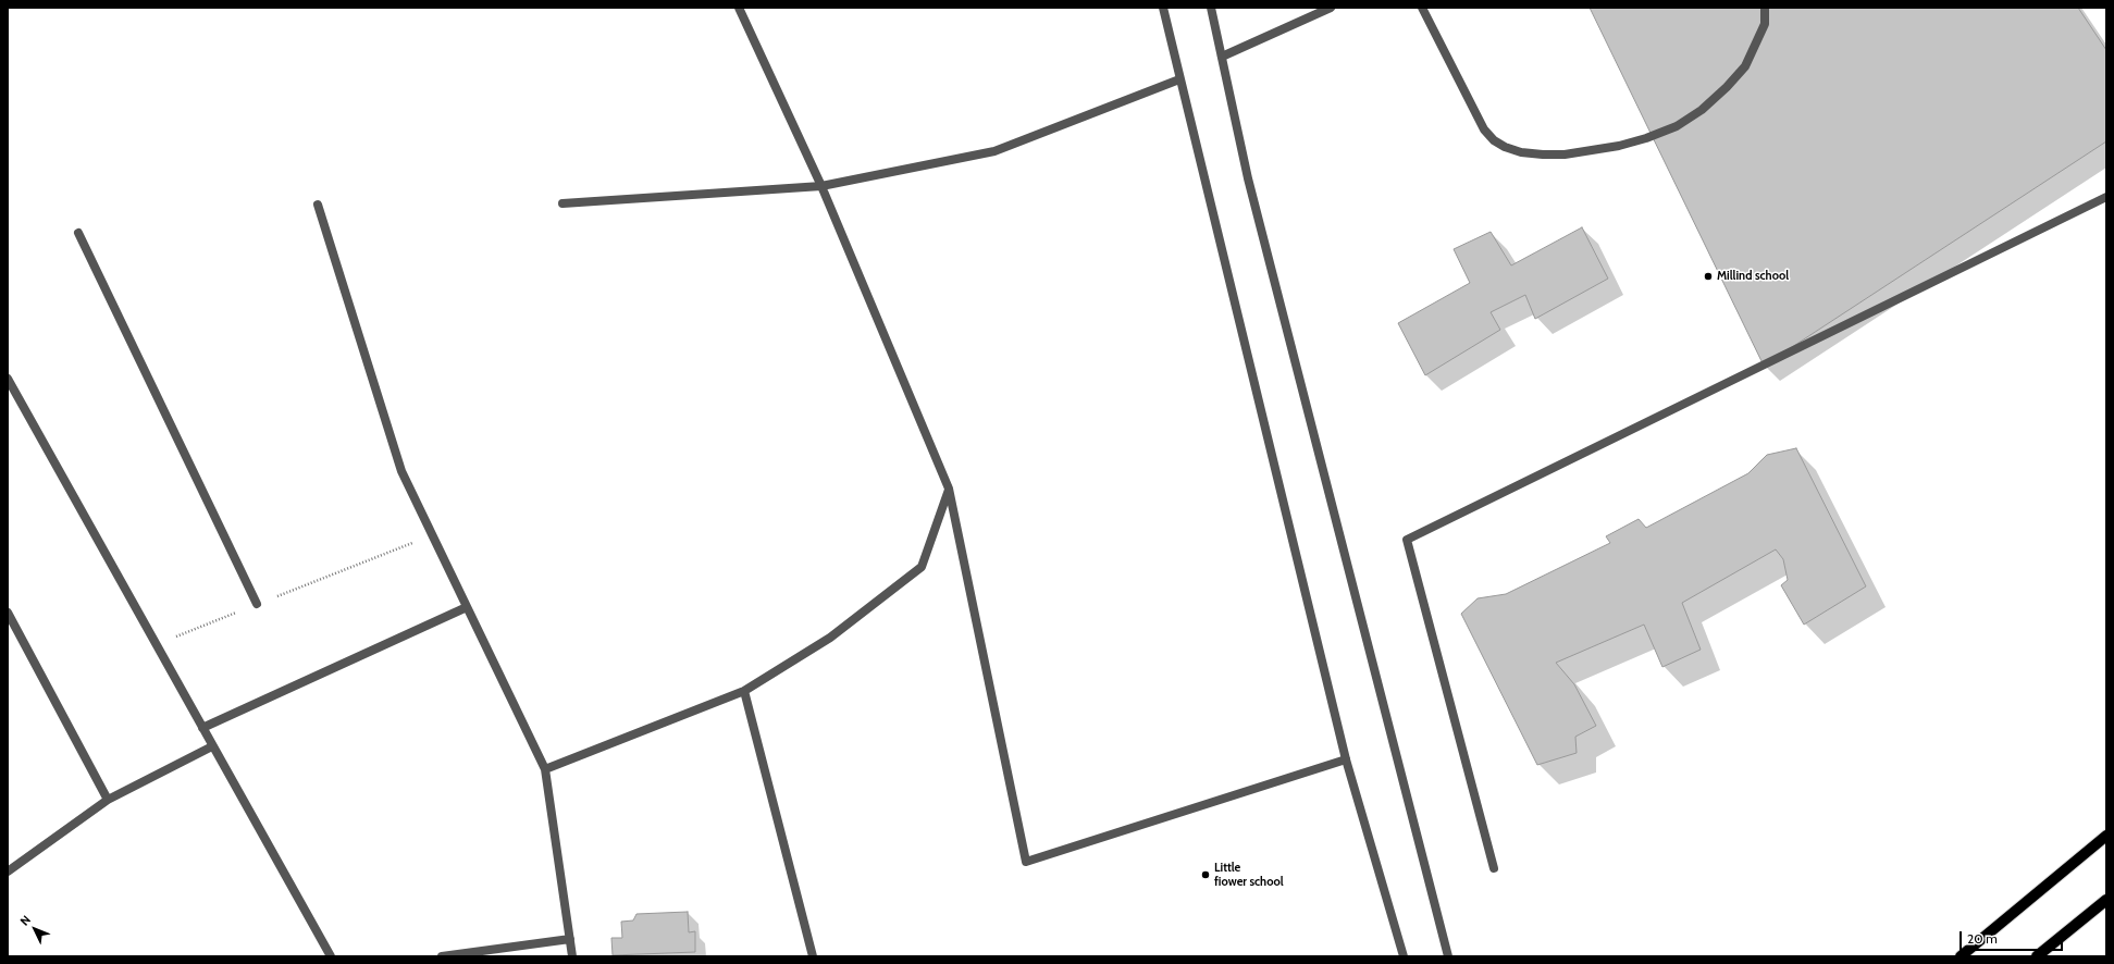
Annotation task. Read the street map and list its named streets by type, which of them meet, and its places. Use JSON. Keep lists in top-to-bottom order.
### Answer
{
  "places": ["Millind school", "Little fiower school"],
  "scale_bar": "20 m",
  "north": "top left"
}
